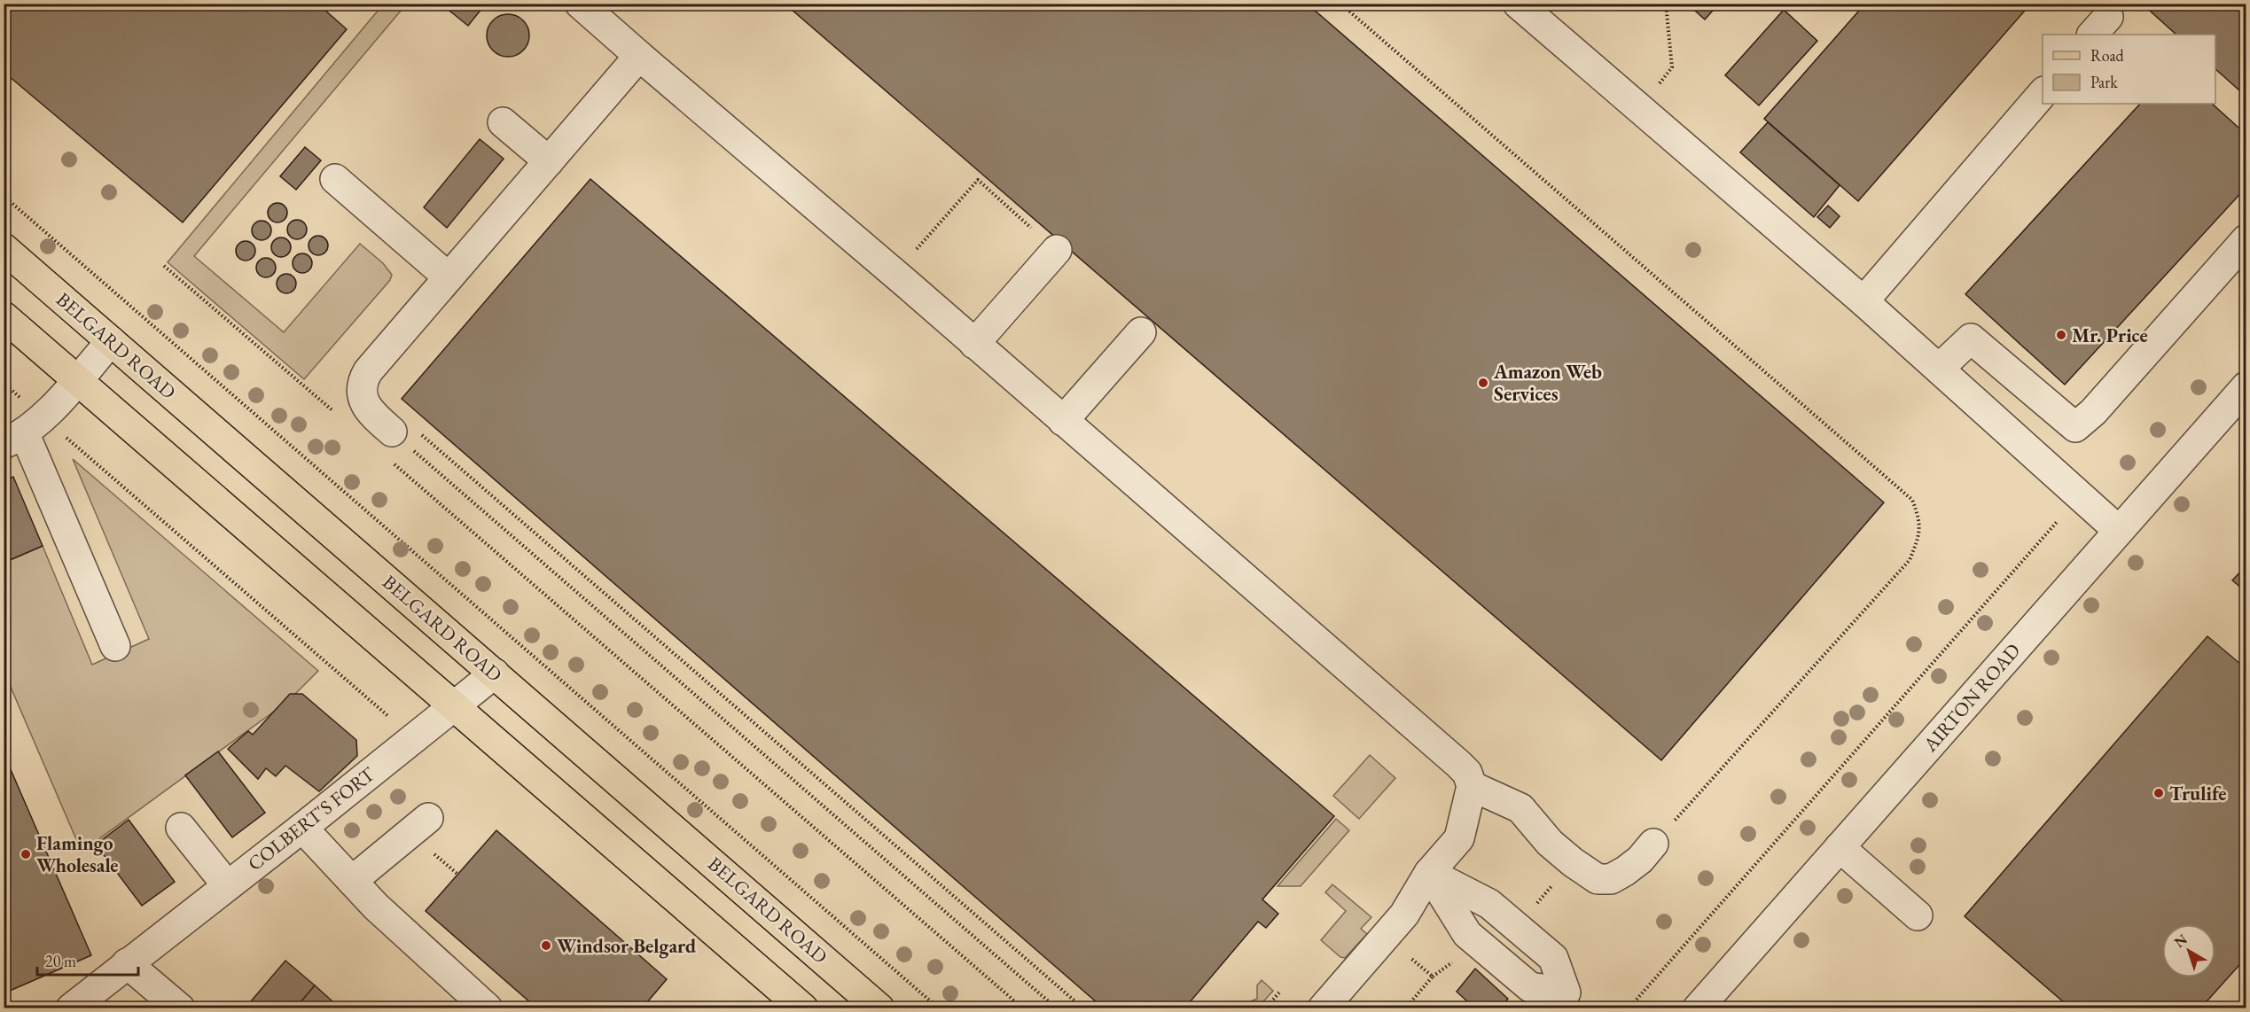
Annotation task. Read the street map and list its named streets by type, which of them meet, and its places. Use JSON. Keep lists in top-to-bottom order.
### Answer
{
  "streets": {
    "main road": ["BELGARD ROAD"],
    "street": ["AIRTON ROAD", "COLBERT'S FORT"]
  },
  "crossings": [
    ["BELGARD ROAD", "COLBERT'S FORT"]
  ],
  "places": [
    "Mr. Price",
    "Amazon Web Services",
    "Trulife",
    "Flamingo Wholesale",
    "Windsor Belgard"
  ],
  "legend": ["Road", "Park"],
  "scale_bar": "20 m",
  "north": "top left"
}
